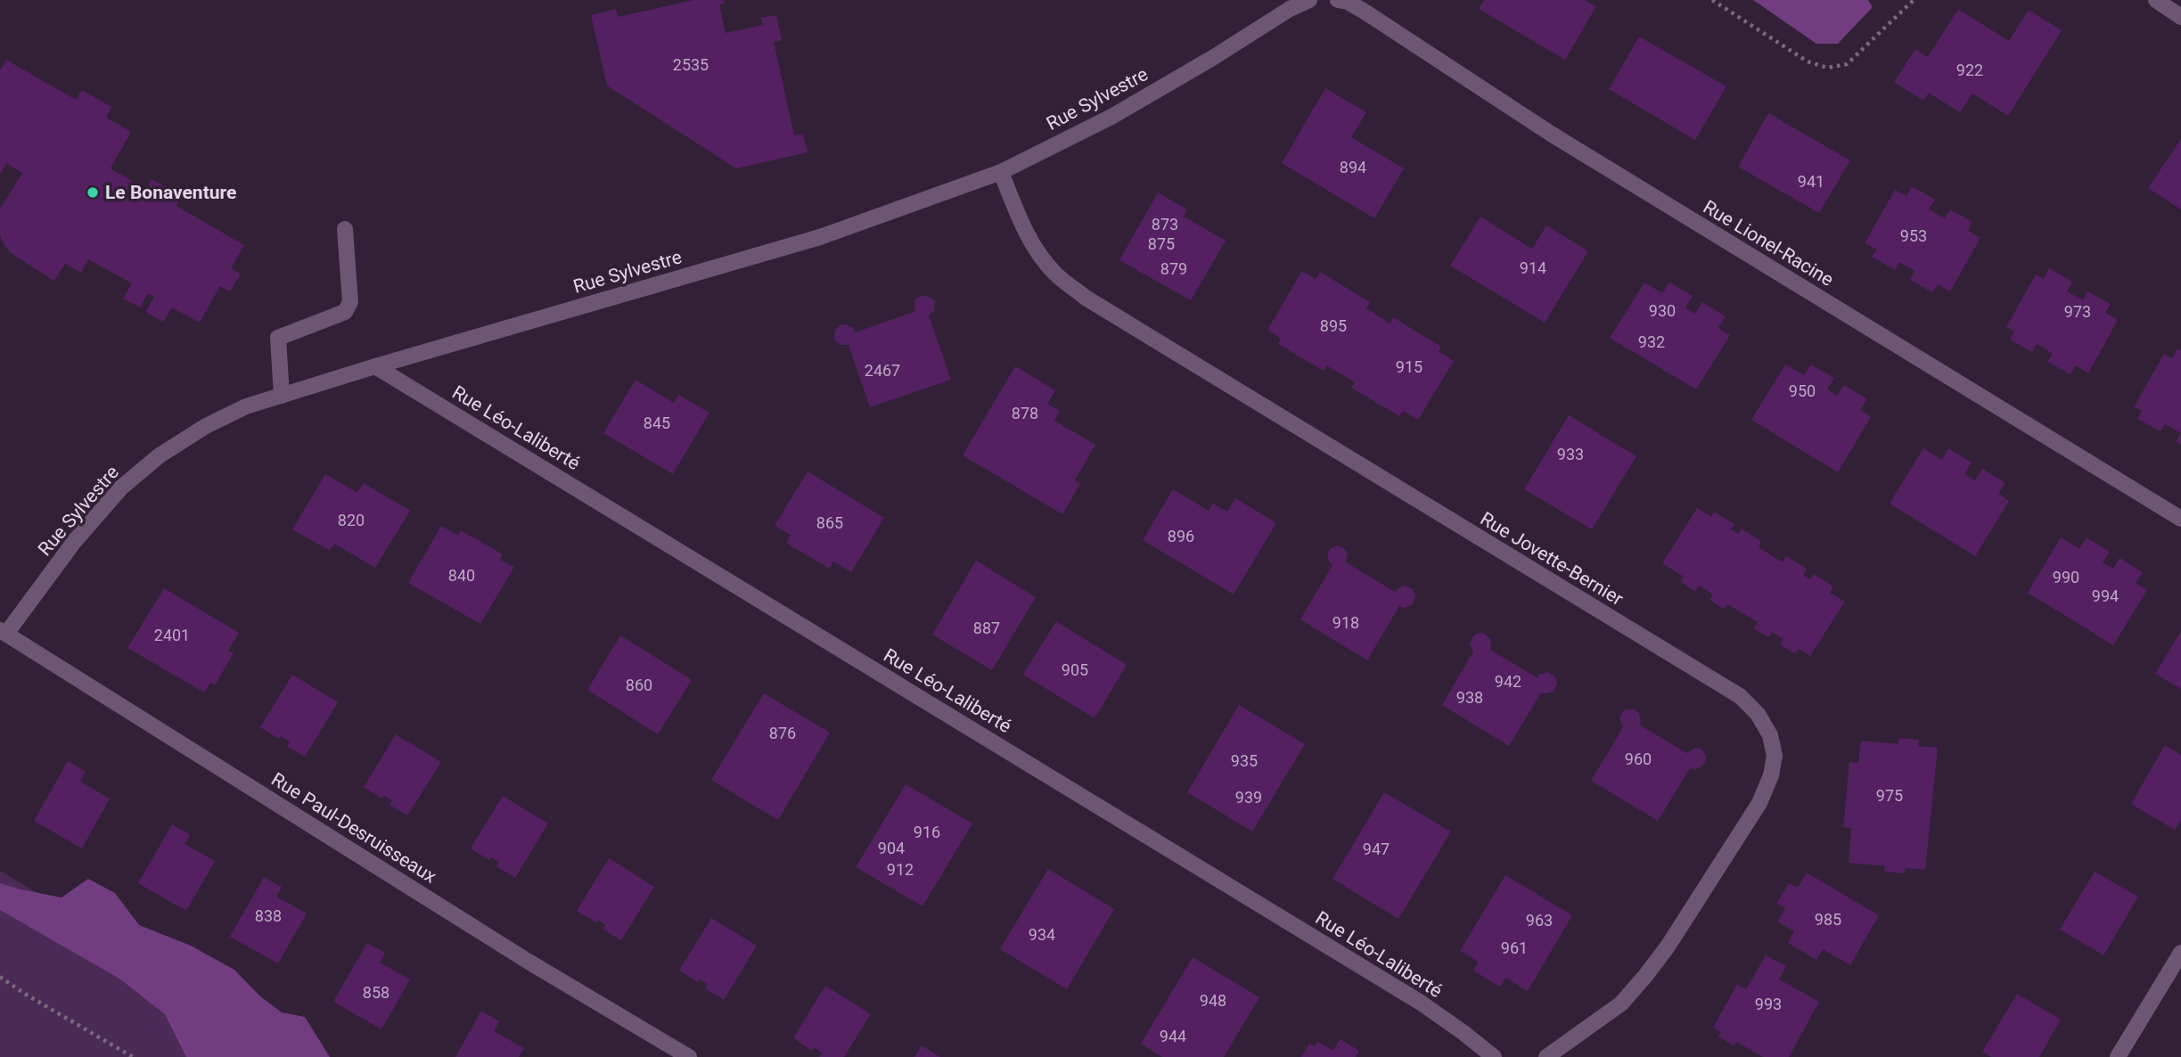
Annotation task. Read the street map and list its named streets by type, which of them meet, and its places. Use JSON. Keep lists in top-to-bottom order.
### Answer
{
  "streets": {
    "street": [
      "Rue Sylvestre",
      "Rue Lionel-Racine",
      "Rue Léo-Laliberté",
      "Rue Jovette-Bernier",
      "Rue Paul-Desruisseaux"
    ]
  },
  "crossings": [
    ["Rue Sylvestre", "Rue Léo-Laliberté"],
    ["Rue Sylvestre", "Rue Jovette-Bernier"],
    ["Rue Sylvestre", "Rue Paul-Desruisseaux"]
  ],
  "places": ["Le Bonaventure"],
  "house_numbers": [
    "2535",
    "922",
    "894",
    "941",
    "873",
    "953",
    "875",
    "914",
    "879",
    "930",
    "973",
    "895",
    "932",
    "915",
    "2467",
    "950",
    "878",
    "845",
    "933",
    "820",
    "865",
    "896",
    "840",
    "990",
    "994",
    "918",
    "887",
    "2401",
    "905",
    "942",
    "860",
    "938",
    "876",
    "960",
    "935",
    "975",
    "939",
    "916",
    "904",
    "947",
    "912",
    "838",
    "985",
    "963",
    "934",
    "961",
    "858",
    "948",
    "993",
    "944"
  ]
}
